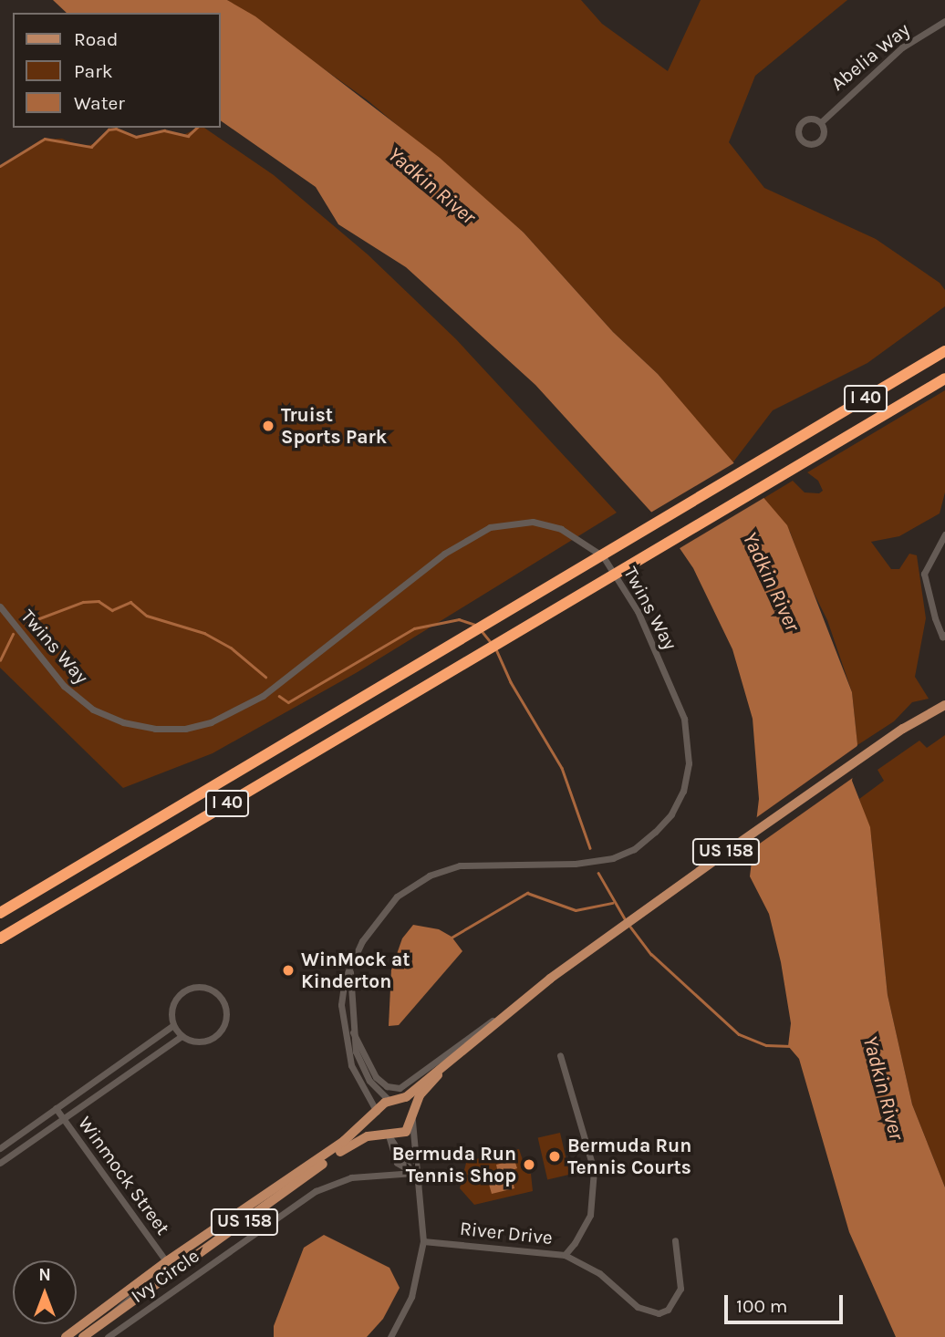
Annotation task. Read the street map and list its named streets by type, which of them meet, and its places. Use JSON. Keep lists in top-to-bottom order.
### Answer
{
  "streets": {
    "highway": ["I 40"],
    "main road": ["US 158"],
    "street": [
      "Abelia Way",
      "Twins Way",
      "Winmock Street",
      "River Drive",
      "Ivy Circle"
    ]
  },
  "crossings": [
    ["Twins Way", "US 158"],
    ["US 158", "Winmock Street"]
  ],
  "water": ["Yadkin River"],
  "places": [
    "Truist Sports Park",
    "WinMock at Kinderton",
    "Bermuda Run Tennis Courts",
    "Bermuda Run Tennis Shop"
  ],
  "legend": ["Road", "Park", "Water"],
  "scale_bar": "100 m",
  "north": "top"
}
